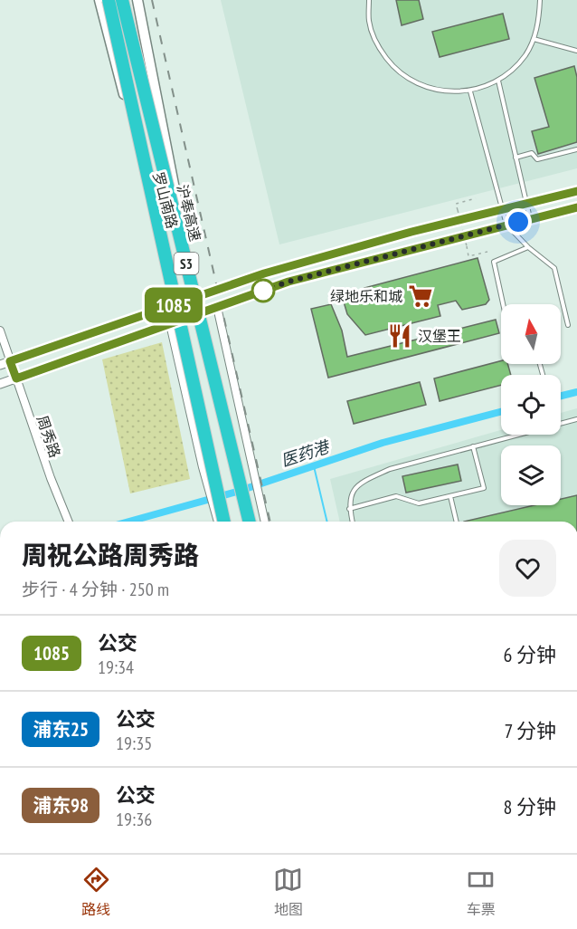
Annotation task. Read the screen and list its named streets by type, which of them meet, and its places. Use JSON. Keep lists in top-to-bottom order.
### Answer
{
  "streets": {
    "highway": ["沪奉高速", "S3"],
    "main road": ["罗山南路"],
    "street": ["周秀路"]
  },
  "water": ["医药港"],
  "places": {
    "supermarket": ["绿地乐和城"],
    "restaurant": ["汉堡王"]
  },
  "lines": ["bus line 1085"],
  "north": "top",
  "page": {
    "on_map": "1085",
    "heading": ["周祝公路周秀路", "步行 · 4 分钟 · 250 m"],
    "list": [
      {
        "mark": "1085",
        "name": "公交",
        "note": "19:34",
        "value": "6 分钟"
      },
      {
        "mark": "浦东25",
        "name": "公交",
        "note": "19:35",
        "value": "7 分钟"
      },
      {
        "mark": "浦东98",
        "name": "公交",
        "note": "19:36",
        "value": "8 分钟"
      }
    ],
    "tabs": ["路线", "地图", "车票"]
  }
}
